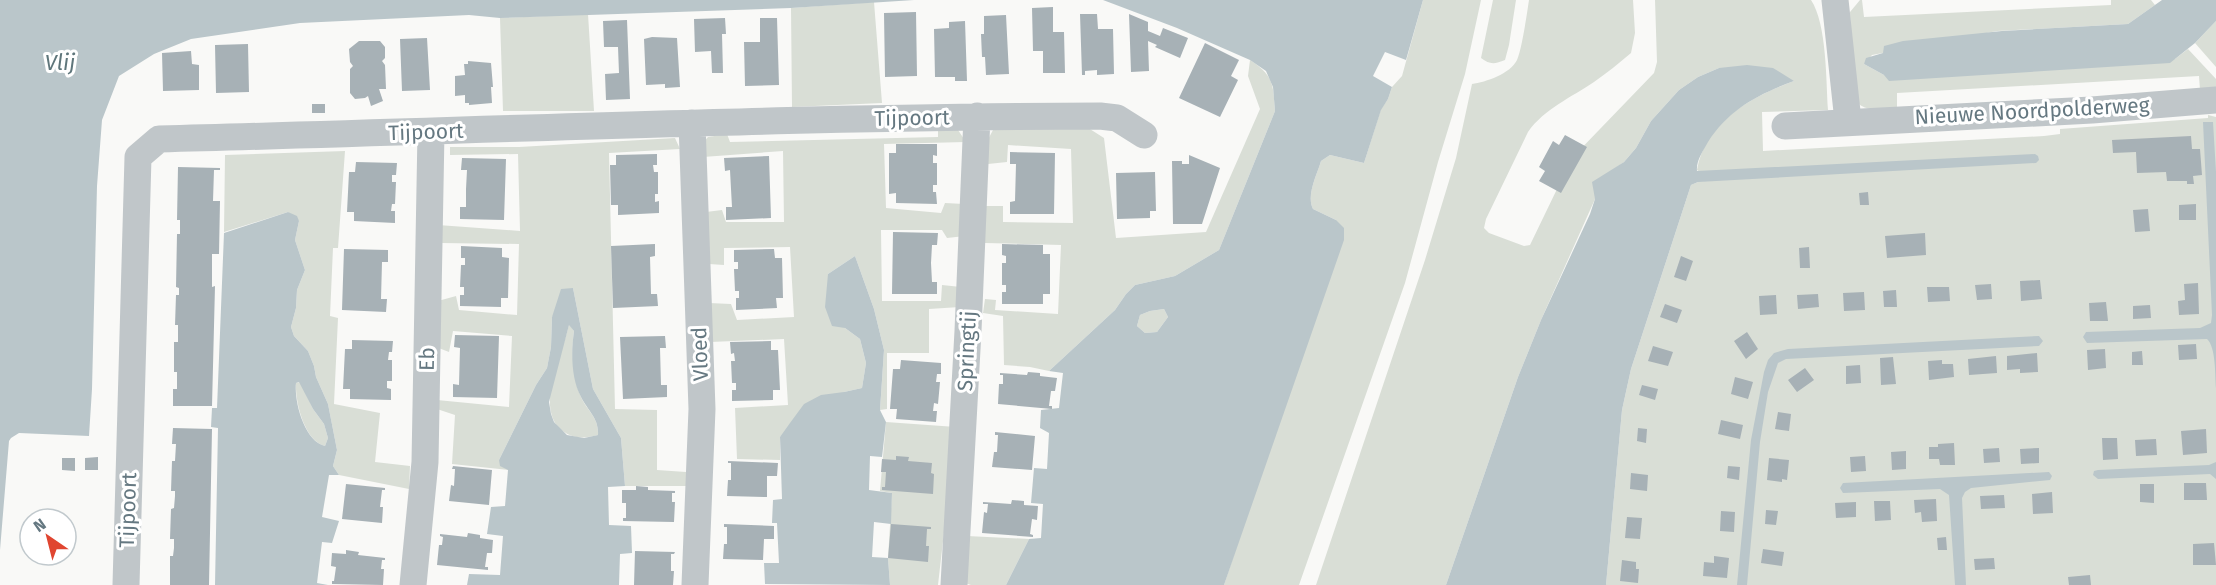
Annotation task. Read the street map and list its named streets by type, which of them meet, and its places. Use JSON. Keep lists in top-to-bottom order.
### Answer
{
  "streets": {
    "street": [
      "Nieuwe Noordpolderweg",
      "Tijpoort",
      "Springtij",
      "Vloed",
      "Eb"
    ]
  },
  "crossings": [
    ["Tijpoort", "Springtij"],
    ["Tijpoort", "Vloed"],
    ["Tijpoort", "Eb"]
  ],
  "water": ["Vlij"],
  "north": "top left"
}
